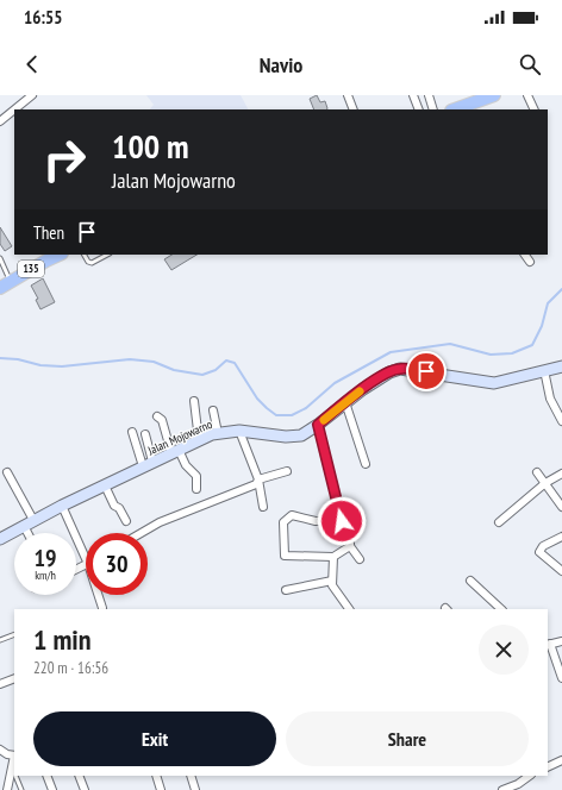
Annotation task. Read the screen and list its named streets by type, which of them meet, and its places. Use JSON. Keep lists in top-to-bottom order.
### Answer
{
  "streets": {
    "main road": ["135"],
    "street": ["Jalan Mojowarno"]
  },
  "page": {
    "status": "16:55",
    "header": "Navio",
    "turn": ["100 m", "Jalan Mojowarno"],
    "then": "Then",
    "speed": "19 km/h",
    "limit": "30",
    "heading": ["1 min", "220 m · 16:56"],
    "buttons": ["Exit", "Share"]
  }
}
